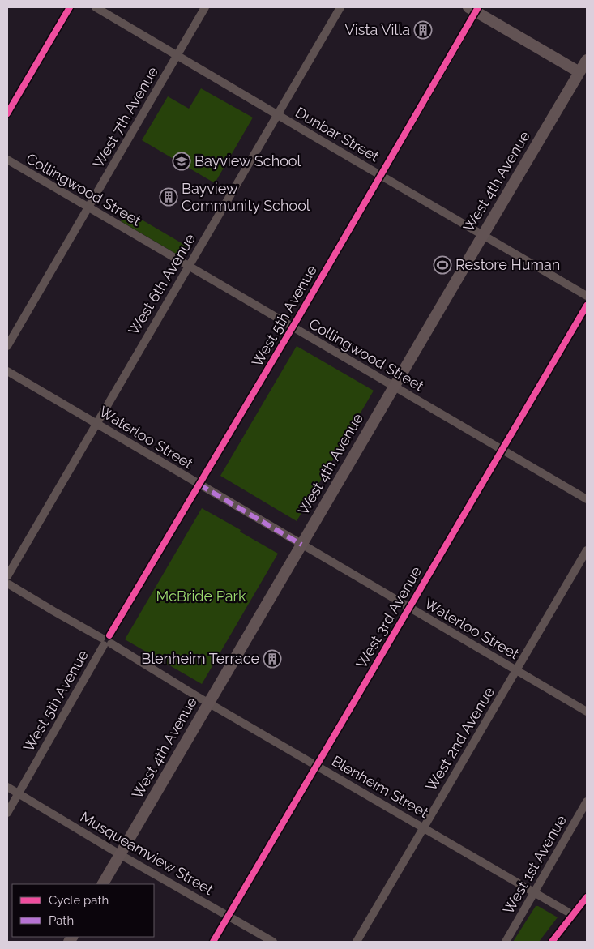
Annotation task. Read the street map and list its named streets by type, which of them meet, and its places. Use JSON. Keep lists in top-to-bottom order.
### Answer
{
  "streets": {
    "main road": ["West 4th Avenue"],
    "street": [
      "West 7th Avenue",
      "Dunbar Street",
      "Collingwood Street",
      "West 6th Avenue",
      "West 5th Avenue",
      "Waterloo Street",
      "West 3rd Avenue",
      "West 2nd Avenue",
      "Blenheim Street",
      "Musqueamview Street",
      "West 1st Avenue"
    ]
  },
  "crossings": [
    ["West 7th Avenue", "Dunbar Street"],
    ["West 7th Avenue", "Collingwood Street"],
    ["Dunbar Street", "West 4th Avenue"],
    ["Dunbar Street", "West 6th Avenue"],
    ["Dunbar Street", "West 5th Avenue"],
    ["West 4th Avenue", "Collingwood Street"],
    ["West 4th Avenue", "Waterloo Street"],
    ["West 4th Avenue", "Blenheim Street"],
    ["West 4th Avenue", "Musqueamview Street"],
    ["Collingwood Street", "West 6th Avenue"],
    ["Collingwood Street", "West 5th Avenue"],
    ["Collingwood Street", "West 3rd Avenue"],
    ["West 6th Avenue", "Waterloo Street"],
    ["West 6th Avenue", "Blenheim Street"],
    ["West 5th Avenue", "Waterloo Street"],
    ["West 5th Avenue", "Blenheim Street"],
    ["West 5th Avenue", "Musqueamview Street"],
    ["Waterloo Street", "West 3rd Avenue"],
    ["Waterloo Street", "West 2nd Avenue"],
    ["West 3rd Avenue", "Blenheim Street"],
    ["West 3rd Avenue", "Musqueamview Street"],
    ["West 2nd Avenue", "Blenheim Street"],
    ["Blenheim Street", "West 1st Avenue"]
  ],
  "parks": ["McBride Park"],
  "places": {
    "building": ["Vista Villa", "Bayview Community School", "Blenheim Terrace"],
    "school or university": ["Bayview School"],
    "sports": ["Restore Human"]
  },
  "legend": ["Cycle path", "Path"]
}
